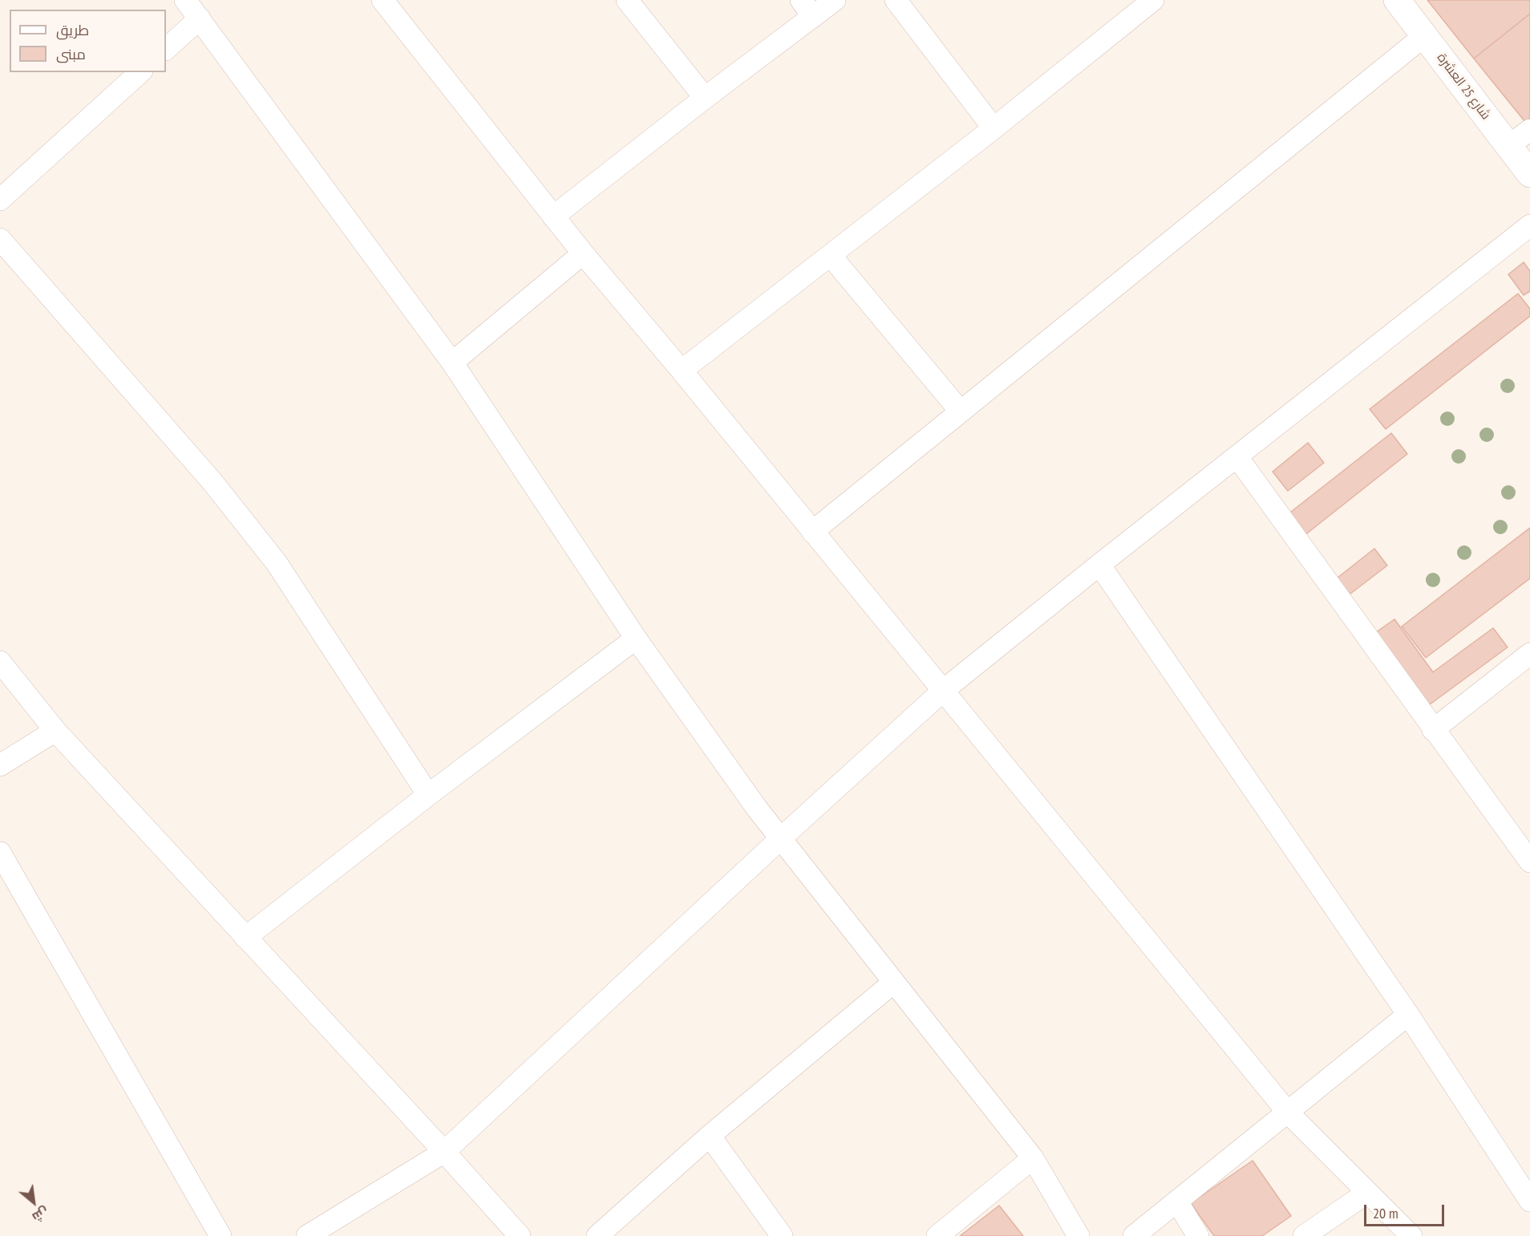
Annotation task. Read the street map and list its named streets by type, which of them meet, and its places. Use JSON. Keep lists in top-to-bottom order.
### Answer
{
  "streets": {
    "street": ["شارع 25 العشرة"]
  },
  "legend": ["طريق", "مبنى"],
  "scale_bar": "20 m",
  "north": "bottom right"
}
